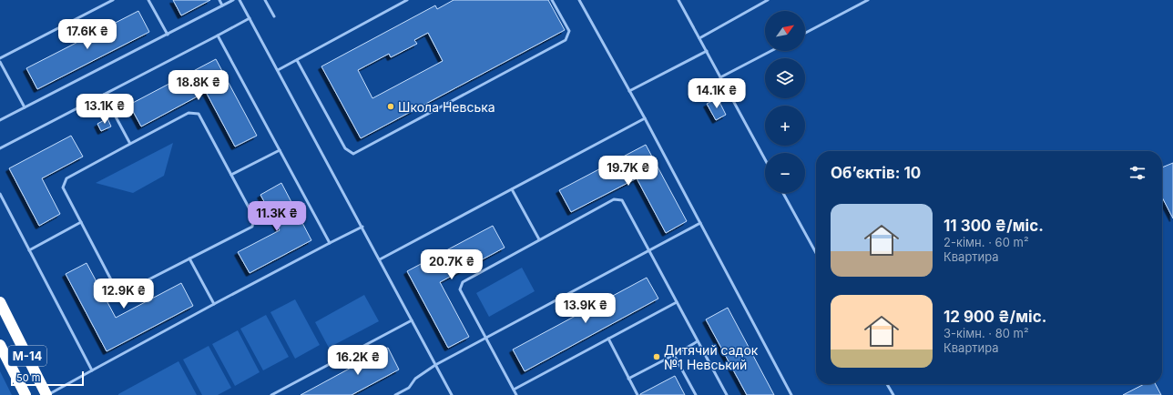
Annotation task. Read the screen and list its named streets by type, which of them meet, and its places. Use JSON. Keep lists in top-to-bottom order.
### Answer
{
  "streets": {
    "highway": ["М-14"]
  },
  "places": ["Школа Невська", "Дитячий садок №1 Невський"],
  "scale_bar": "50 m",
  "north": "top right",
  "page": {
    "map_buttons": ["+", "−"],
    "price": [
      "17.6K ₴",
      "18.8K ₴",
      "14.1K ₴",
      "13.1K ₴",
      "19.7K ₴",
      "11.3K ₴",
      "20.7K ₴",
      "12.9K ₴",
      "13.9K ₴",
      "16.2K ₴"
    ],
    "heading": "Об’єктів: 10",
    "list": [
      {
        "name": "11 300 ₴/міс.",
        "note": "2-кімн. · 60 m² · Квартира"
      },
      {
        "name": "12 900 ₴/міс.",
        "note": "3-кімн. · 80 m² · Квартира"
      }
    ],
    "scale": "50 m"
  }
}
